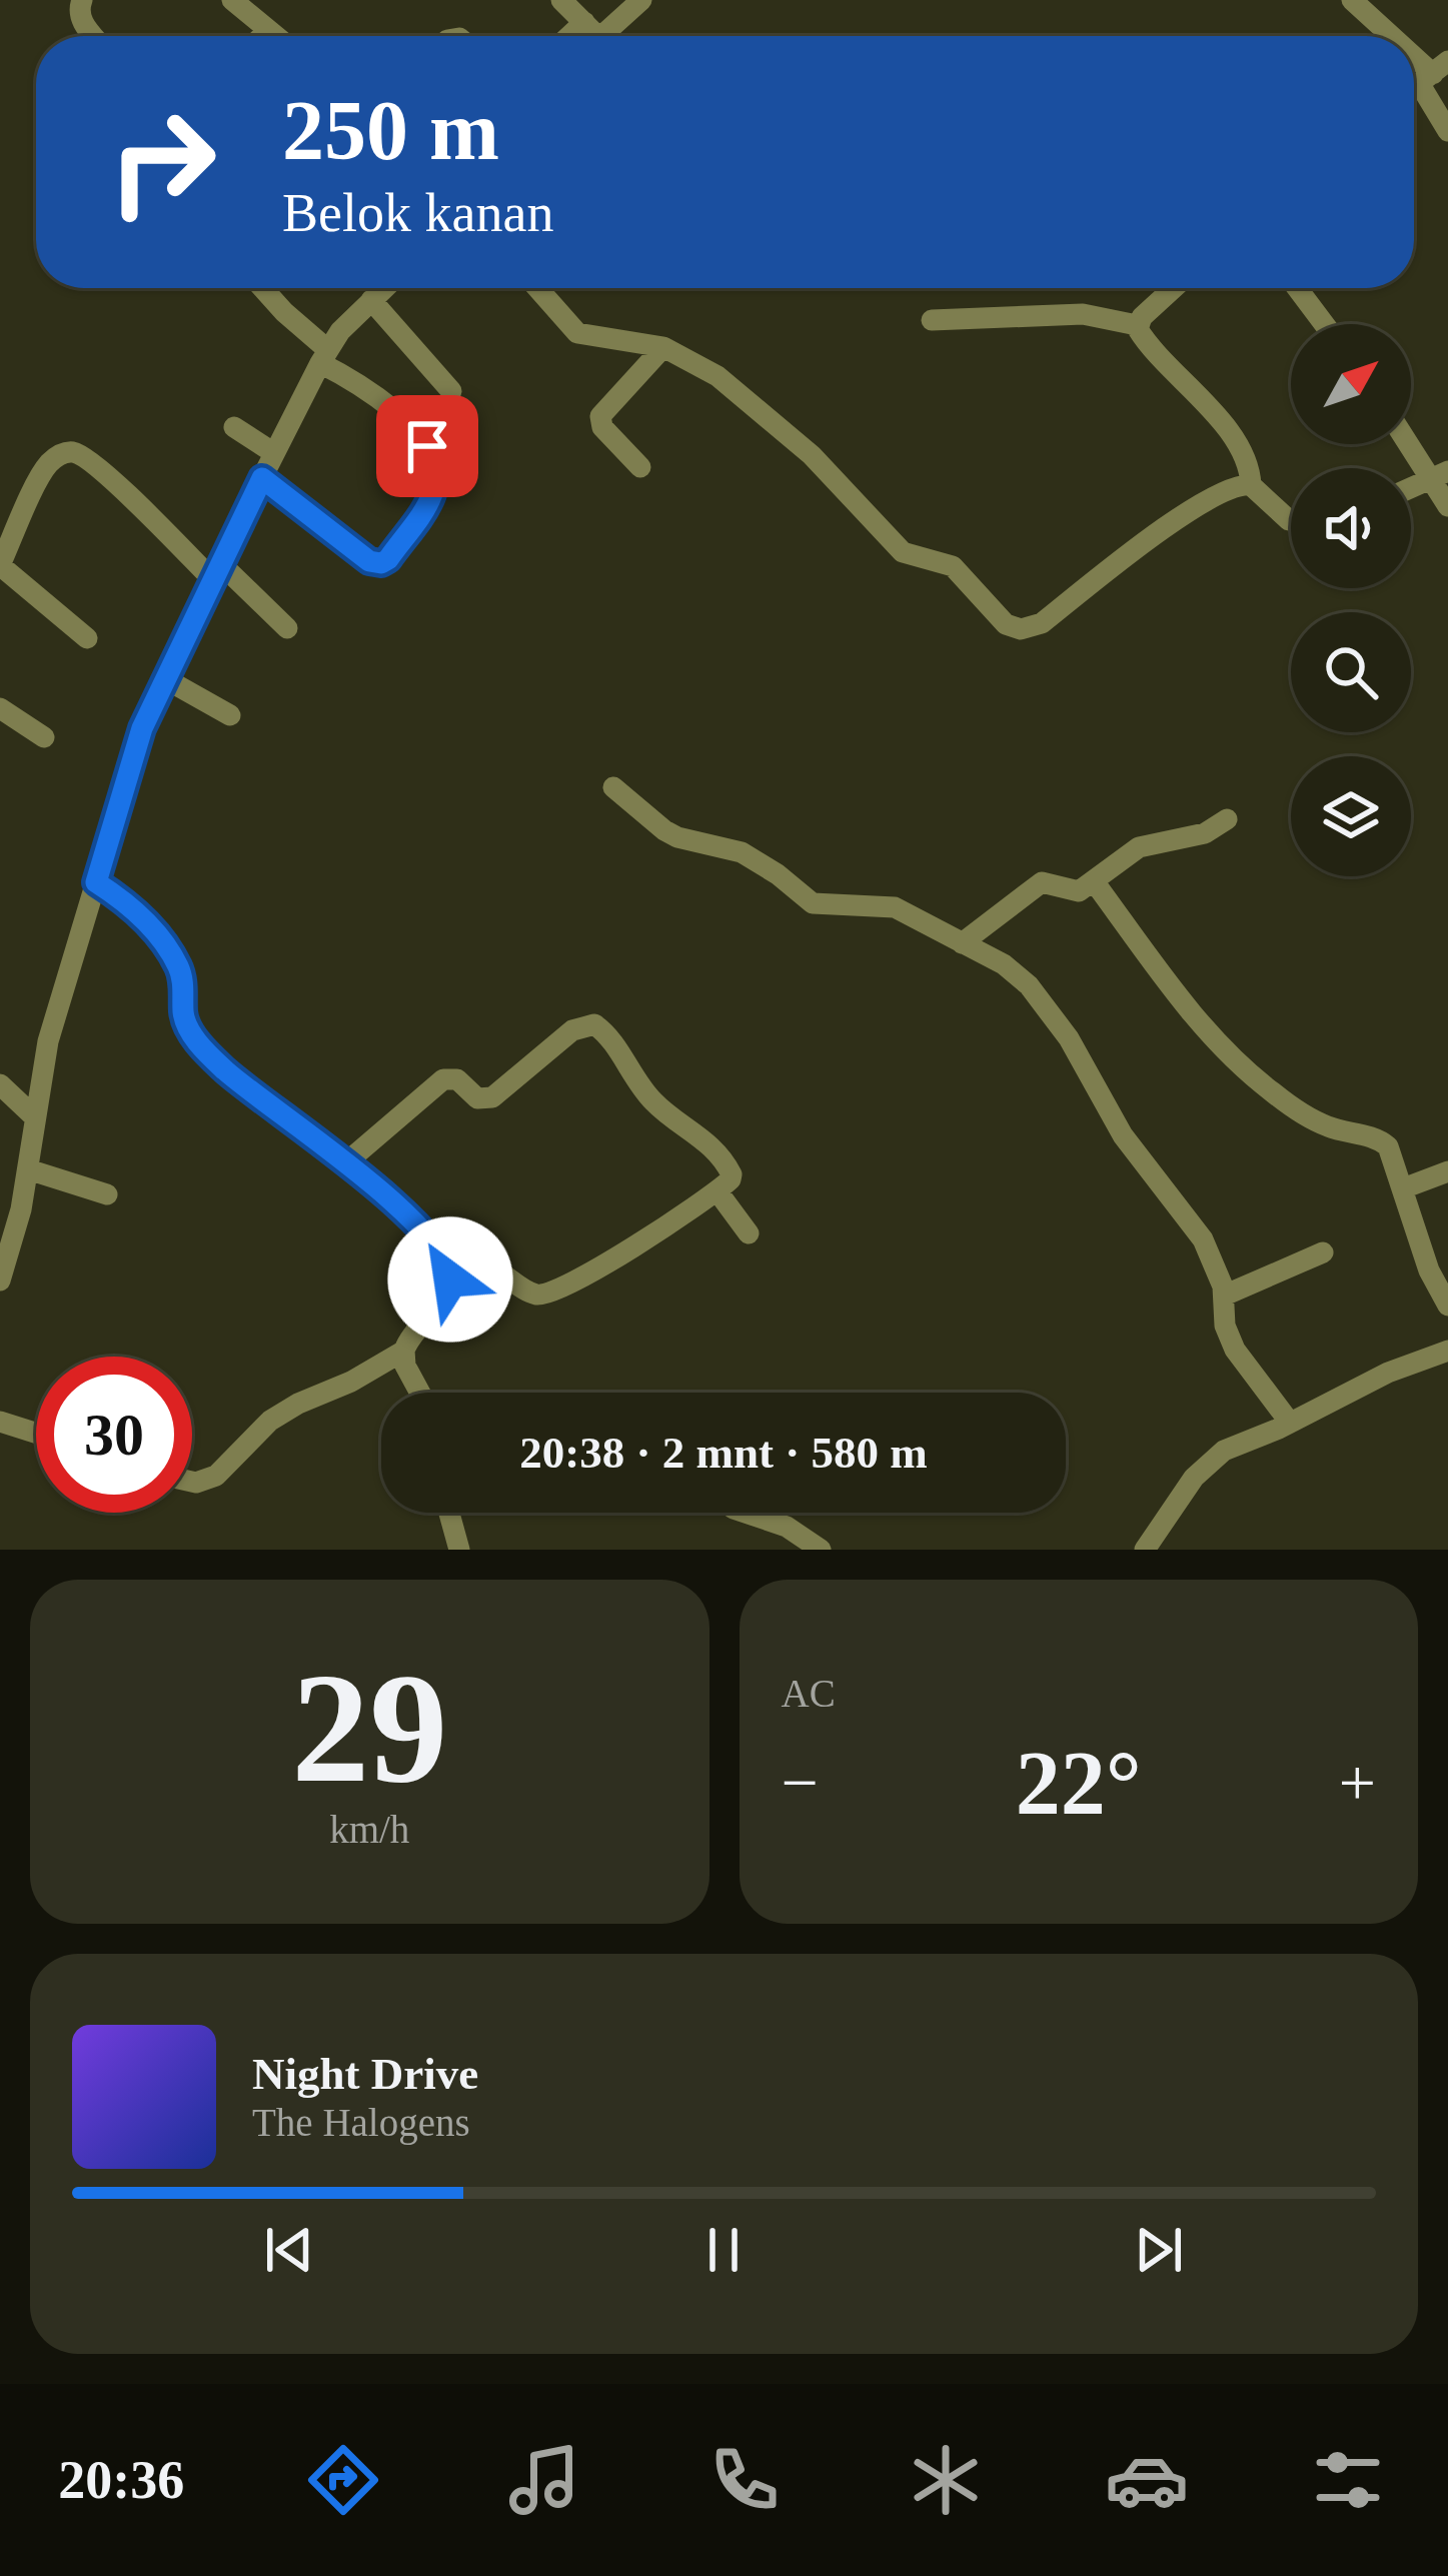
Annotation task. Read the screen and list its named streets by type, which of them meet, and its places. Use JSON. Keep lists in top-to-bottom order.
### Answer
{
  "north": "top right",
  "page": {
    "turn": ["250 m", "Belok kanan"],
    "limit": "30",
    "trip": "20:38 · 2 mnt · 580 m",
    "tile": [
      ["29", "km/h"],
      "AC"
    ],
    "heat": ["−", "22°", "+"],
    "song": ["Night Drive", "The Halogens"],
    "tabs": "20:36"
  }
}
